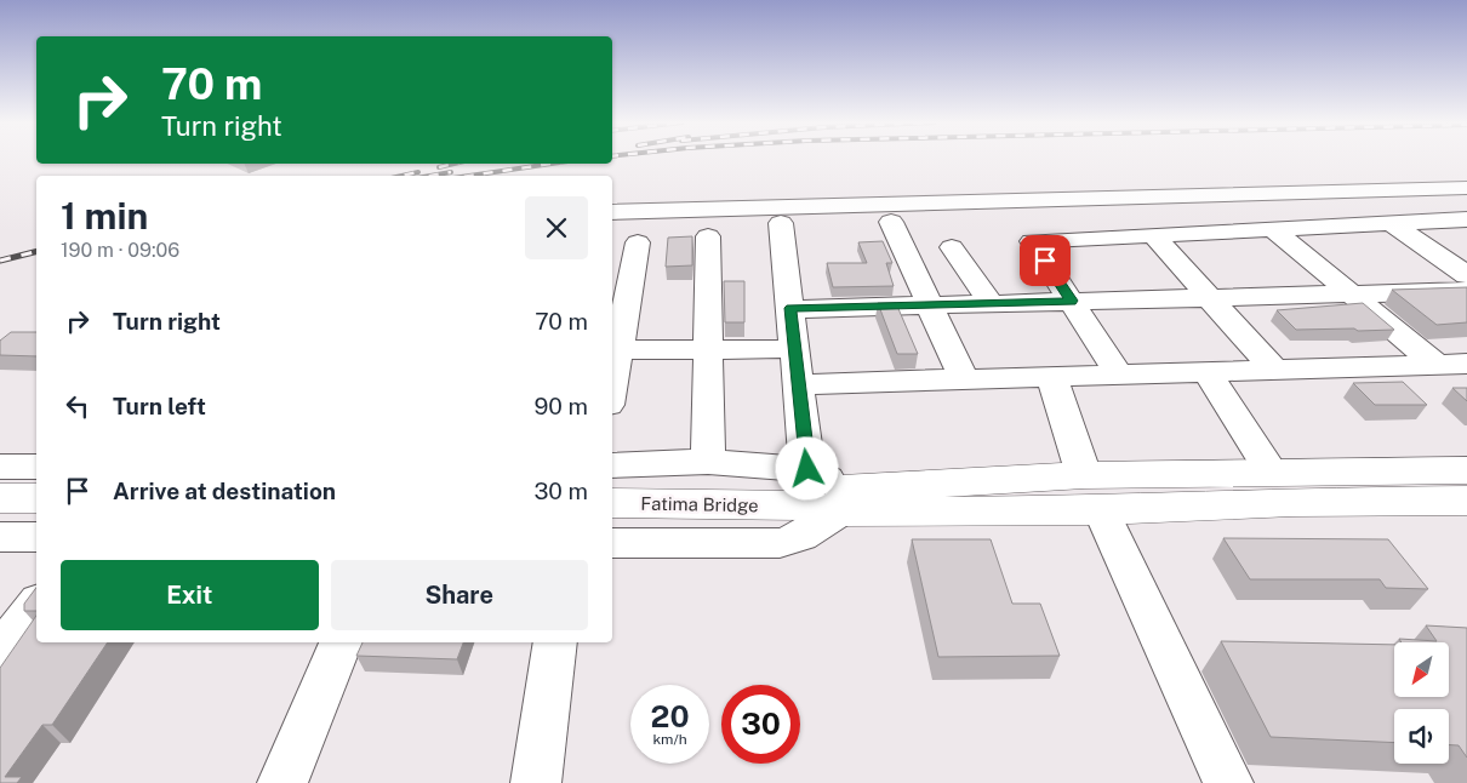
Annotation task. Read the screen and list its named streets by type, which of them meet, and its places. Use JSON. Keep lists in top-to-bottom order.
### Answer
{
  "streets": {
    "main road": ["Fatima Bridge"]
  },
  "north": "bottom left",
  "page": {
    "turn": ["70 m", "Turn right"],
    "heading": ["1 min", "190 m · 09:06"],
    "list": [
      {
        "name": "Turn right",
        "value": "70 m"
      },
      {
        "name": "Turn left",
        "value": "90 m"
      },
      {
        "name": "Arrive at destination",
        "value": "30 m"
      }
    ],
    "buttons": ["Exit", "Share"],
    "speed": "20 km/h",
    "limit": "30"
  }
}
